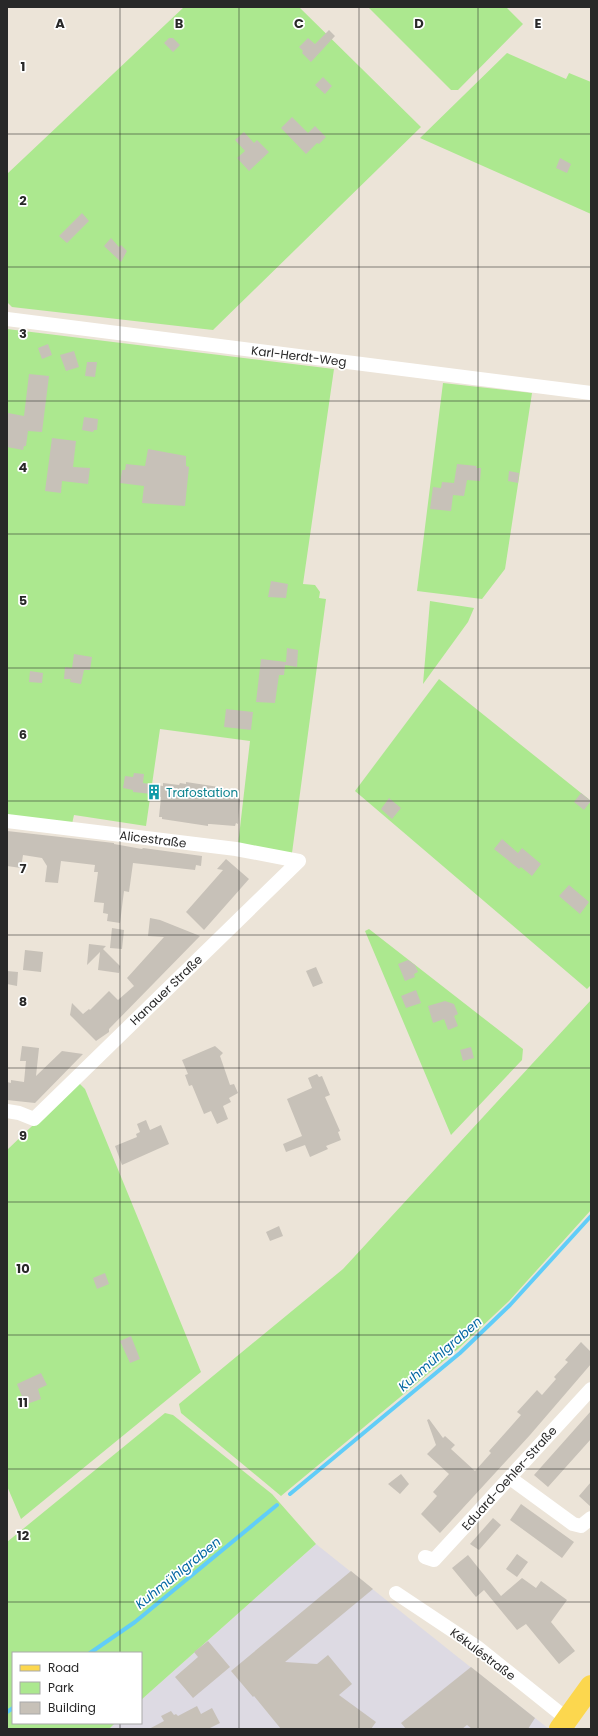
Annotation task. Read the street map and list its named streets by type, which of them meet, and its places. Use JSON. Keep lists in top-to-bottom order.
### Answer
{
  "streets": {
    "street": [
      "Karl-Herdt-Weg",
      "Alicestraße",
      "Hanauer Straße",
      "Eduard-Oehler-Straße",
      "Kékuléstraße"
    ]
  },
  "crossings": [
    ["Alicestraße", "Hanauer Straße"]
  ],
  "water": ["Kuhmühlgraben"],
  "places": {
    "building": ["Trafostation"]
  },
  "legend": ["Road", "Park", "Building"],
  "grid": {
    "columns": [
      "A",
      "B",
      "C",
      "D",
      "E"
    ],
    "rows": [
      "1",
      "2",
      "3",
      "4",
      "5",
      "6",
      "7",
      "8",
      "9",
      "10",
      "11",
      "12"
    ]
  }
}
